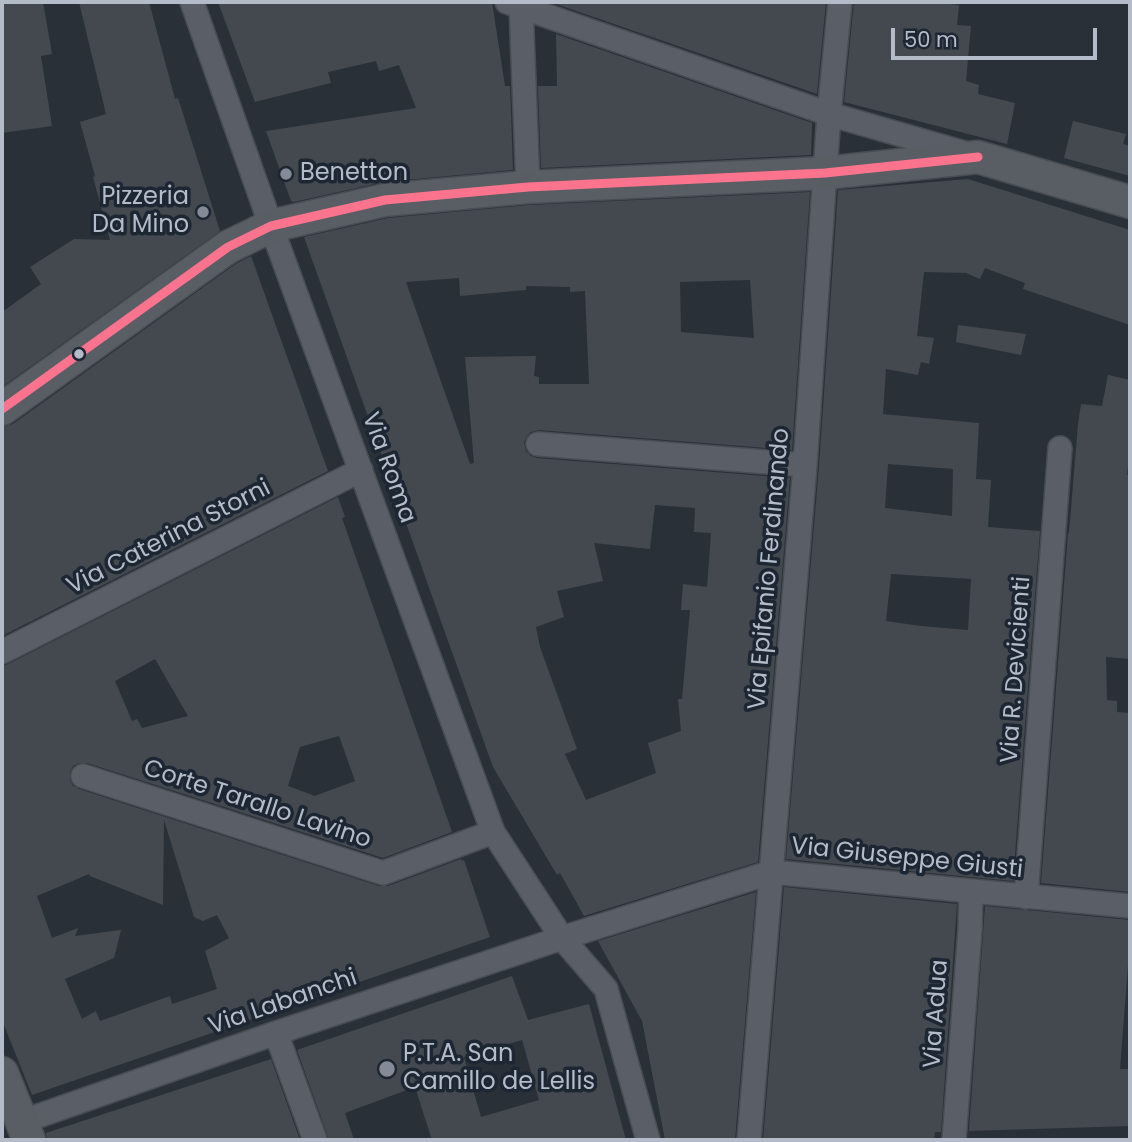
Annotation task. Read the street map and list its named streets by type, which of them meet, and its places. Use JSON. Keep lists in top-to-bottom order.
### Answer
{
  "streets": {
    "street": [
      "Via Roma",
      "Via Caterina Storni",
      "Via Epifanio Ferdinando",
      "Via R. Devicienti",
      "Corte Tarallo Lavino",
      "Via Giuseppe Giusti",
      "Via Labanchi",
      "Via Adua"
    ]
  },
  "crossings": [
    ["Via Roma", "Via Caterina Storni"],
    ["Via Roma", "Corte Tarallo Lavino"],
    ["Via Roma", "Via Giuseppe Giusti"],
    ["Via Roma", "Via Labanchi"],
    ["Via Epifanio Ferdinando", "Via Giuseppe Giusti"],
    ["Via R. Devicienti", "Via Giuseppe Giusti"],
    ["Via Giuseppe Giusti", "Via Labanchi"],
    ["Via Giuseppe Giusti", "Via Adua"]
  ],
  "places": ["Benetton", "Pizzeria Da Mino", "P.T.A. San Camillo de Lellis"],
  "scale_bar": "50 m"
}
